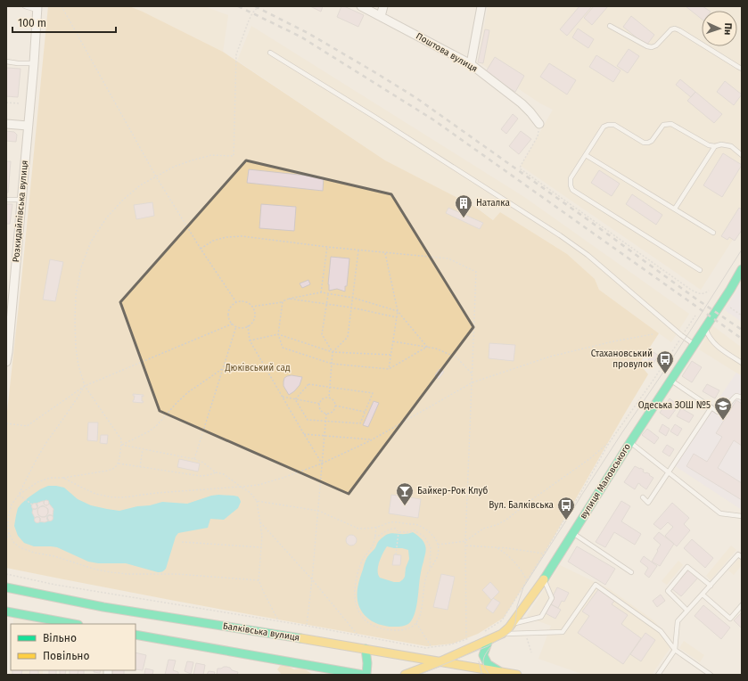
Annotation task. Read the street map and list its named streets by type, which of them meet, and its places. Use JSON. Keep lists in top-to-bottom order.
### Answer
{
  "streets": {
    "main road": ["вулиця Маловського", "Балківська вулиця"],
    "street": ["Поштова вулиця", "Розкидайлівська вулиця"]
  },
  "crossings": [
    ["вулиця Маловського", "Балківська вулиця"]
  ],
  "parks": ["Дюківський сад"],
  "places": {
    "building": ["Наталка"],
    "bus stop": ["Стахановський провулок", "Вул. Балківська"],
    "school or university": ["Одеська ЗОШ №5"],
    "bar": ["Байкер-Рок Клуб"]
  },
  "legend": ["Вільно", "Повільно"],
  "scale_bar": "100 m",
  "north": "right"
}
